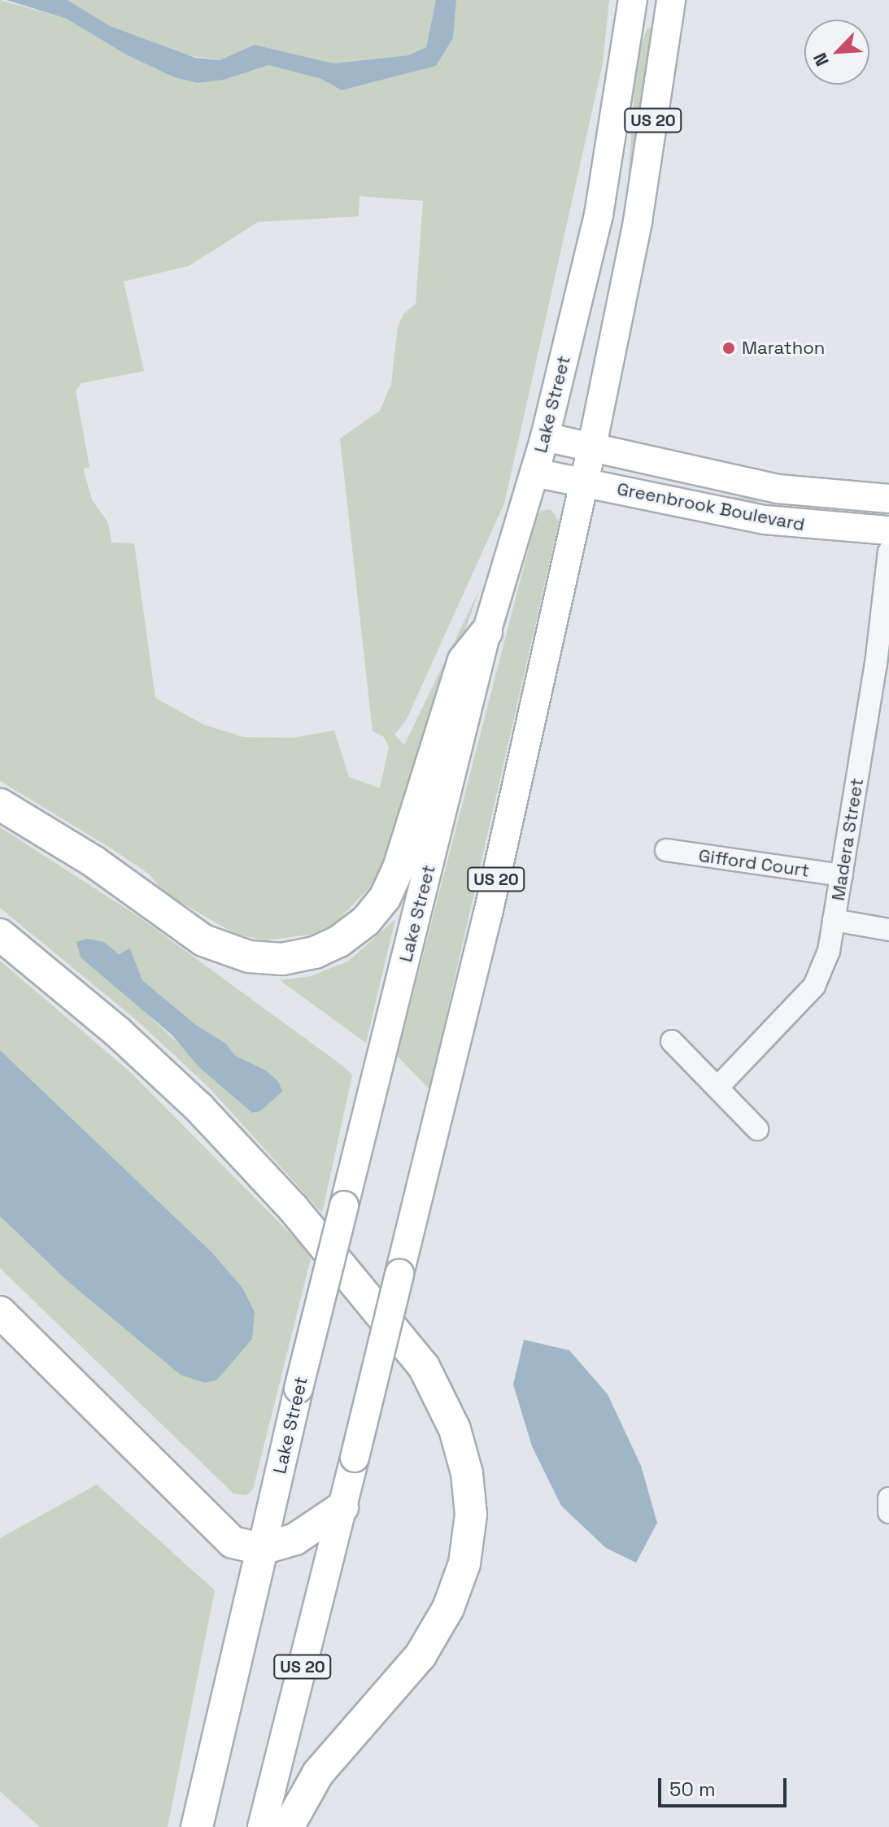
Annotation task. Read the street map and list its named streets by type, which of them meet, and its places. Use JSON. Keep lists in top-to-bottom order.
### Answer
{
  "streets": {
    "highway": ["US 20", "Lake Street"],
    "main road": ["Greenbrook Boulevard"],
    "street": ["Madera Street", "Gifford Court"]
  },
  "crossings": [
    ["US 20", "Greenbrook Boulevard"],
    ["Lake Street", "Greenbrook Boulevard"],
    ["Madera Street", "Gifford Court"]
  ],
  "places": ["Marathon"],
  "scale_bar": "50 m",
  "north": "bottom left"
}
